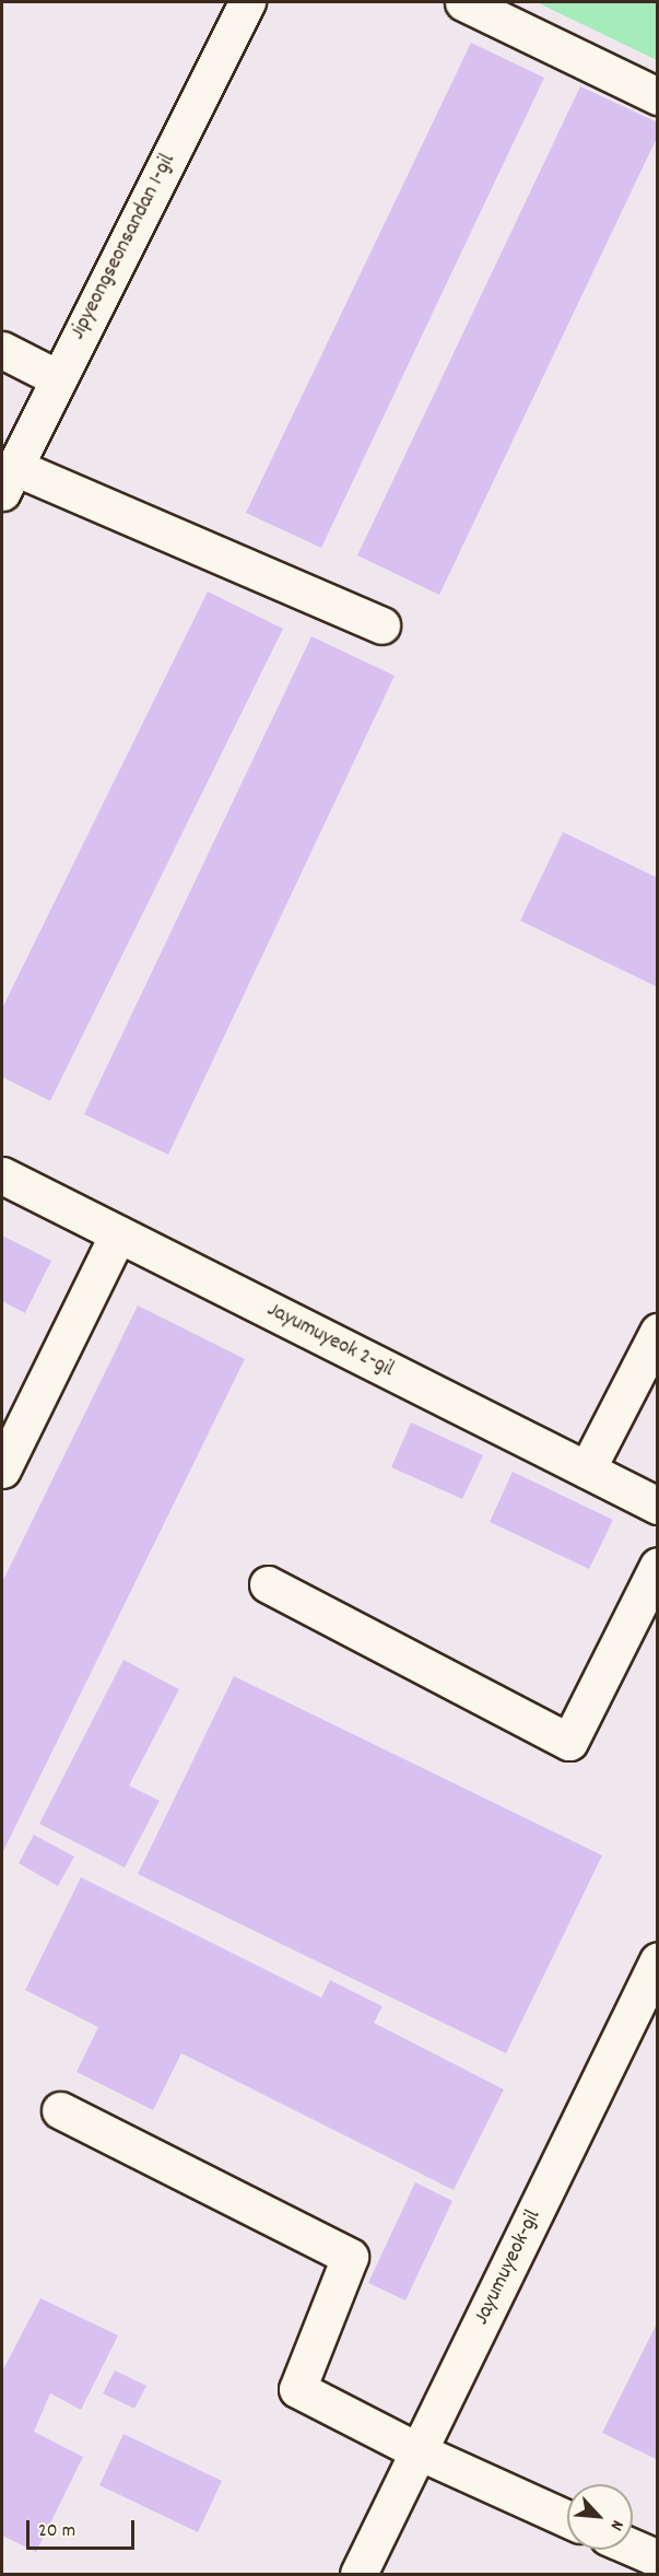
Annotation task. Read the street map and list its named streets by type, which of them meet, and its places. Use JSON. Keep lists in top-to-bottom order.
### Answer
{
  "streets": {
    "street": ["Jipyeongseonsandan 1-gil", "Jayumuyeok 2-gil", "Jayumuyeok-gil"]
  },
  "scale_bar": "20 m",
  "north": "bottom right"
}
